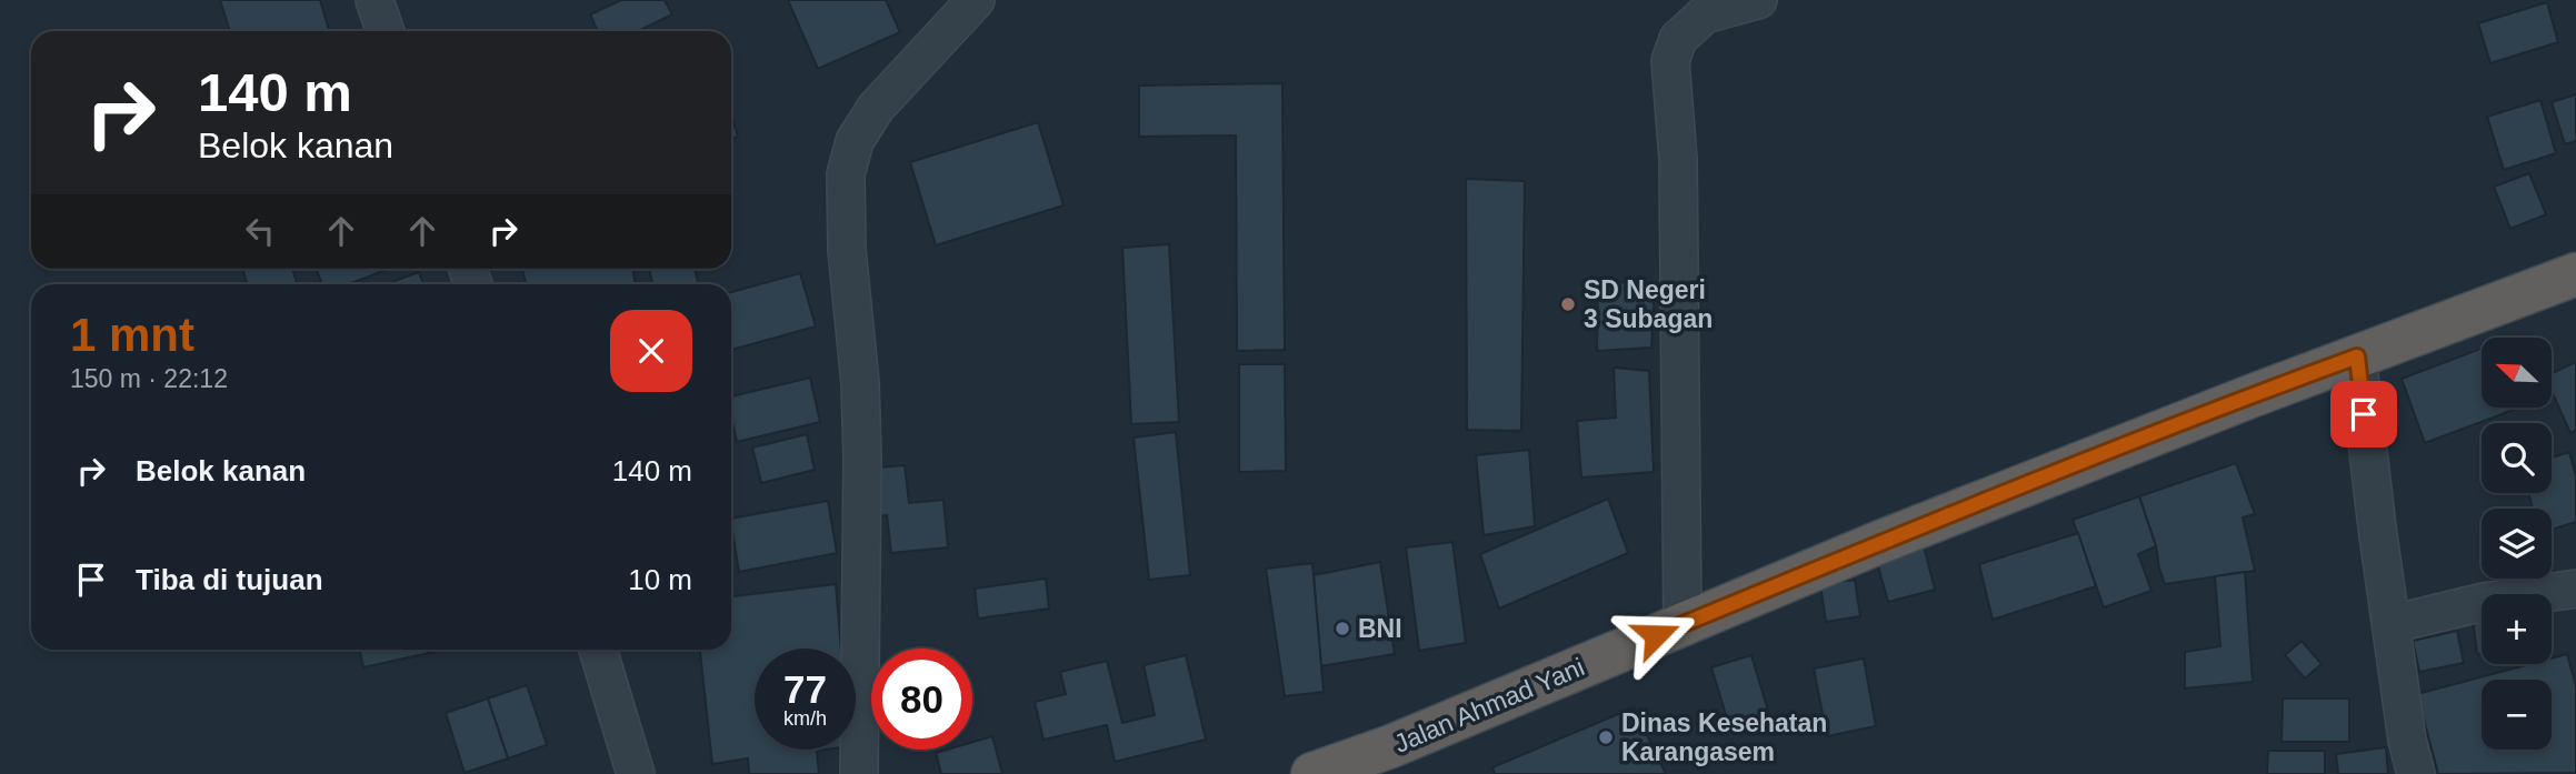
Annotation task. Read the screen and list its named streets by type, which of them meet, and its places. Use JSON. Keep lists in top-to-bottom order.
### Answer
{
  "streets": {
    "highway": ["Jalan Ahmad Yani"]
  },
  "places": ["SD Negeri 3 Subagan", "BNI", "Dinas Kesehatan Karangasem"],
  "north": "top left",
  "page": {
    "turn": ["140 m", "Belok kanan"],
    "heading": ["1 mnt", "150 m · 22:12"],
    "map_buttons": ["+", "−"],
    "list": [
      {
        "name": "Belok kanan",
        "value": "140 m"
      },
      {
        "name": "Tiba di tujuan",
        "value": "10 m"
      }
    ],
    "speed": "77 km/h",
    "limit": "80"
  }
}
